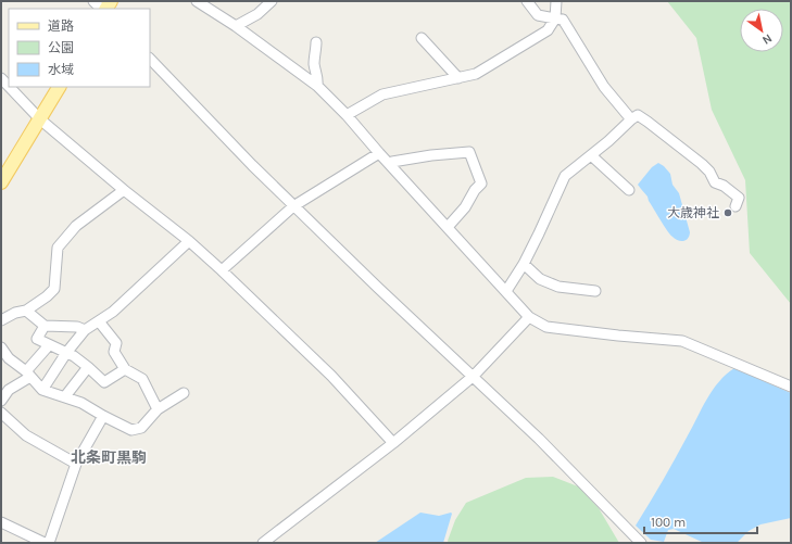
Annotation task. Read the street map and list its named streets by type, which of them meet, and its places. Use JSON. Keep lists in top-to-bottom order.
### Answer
{
  "districts": ["北条町黒駒"],
  "places": ["大歳神社"],
  "legend": ["道路", "公園", "水域"],
  "scale_bar": "100 m",
  "north": "bottom right"
}
